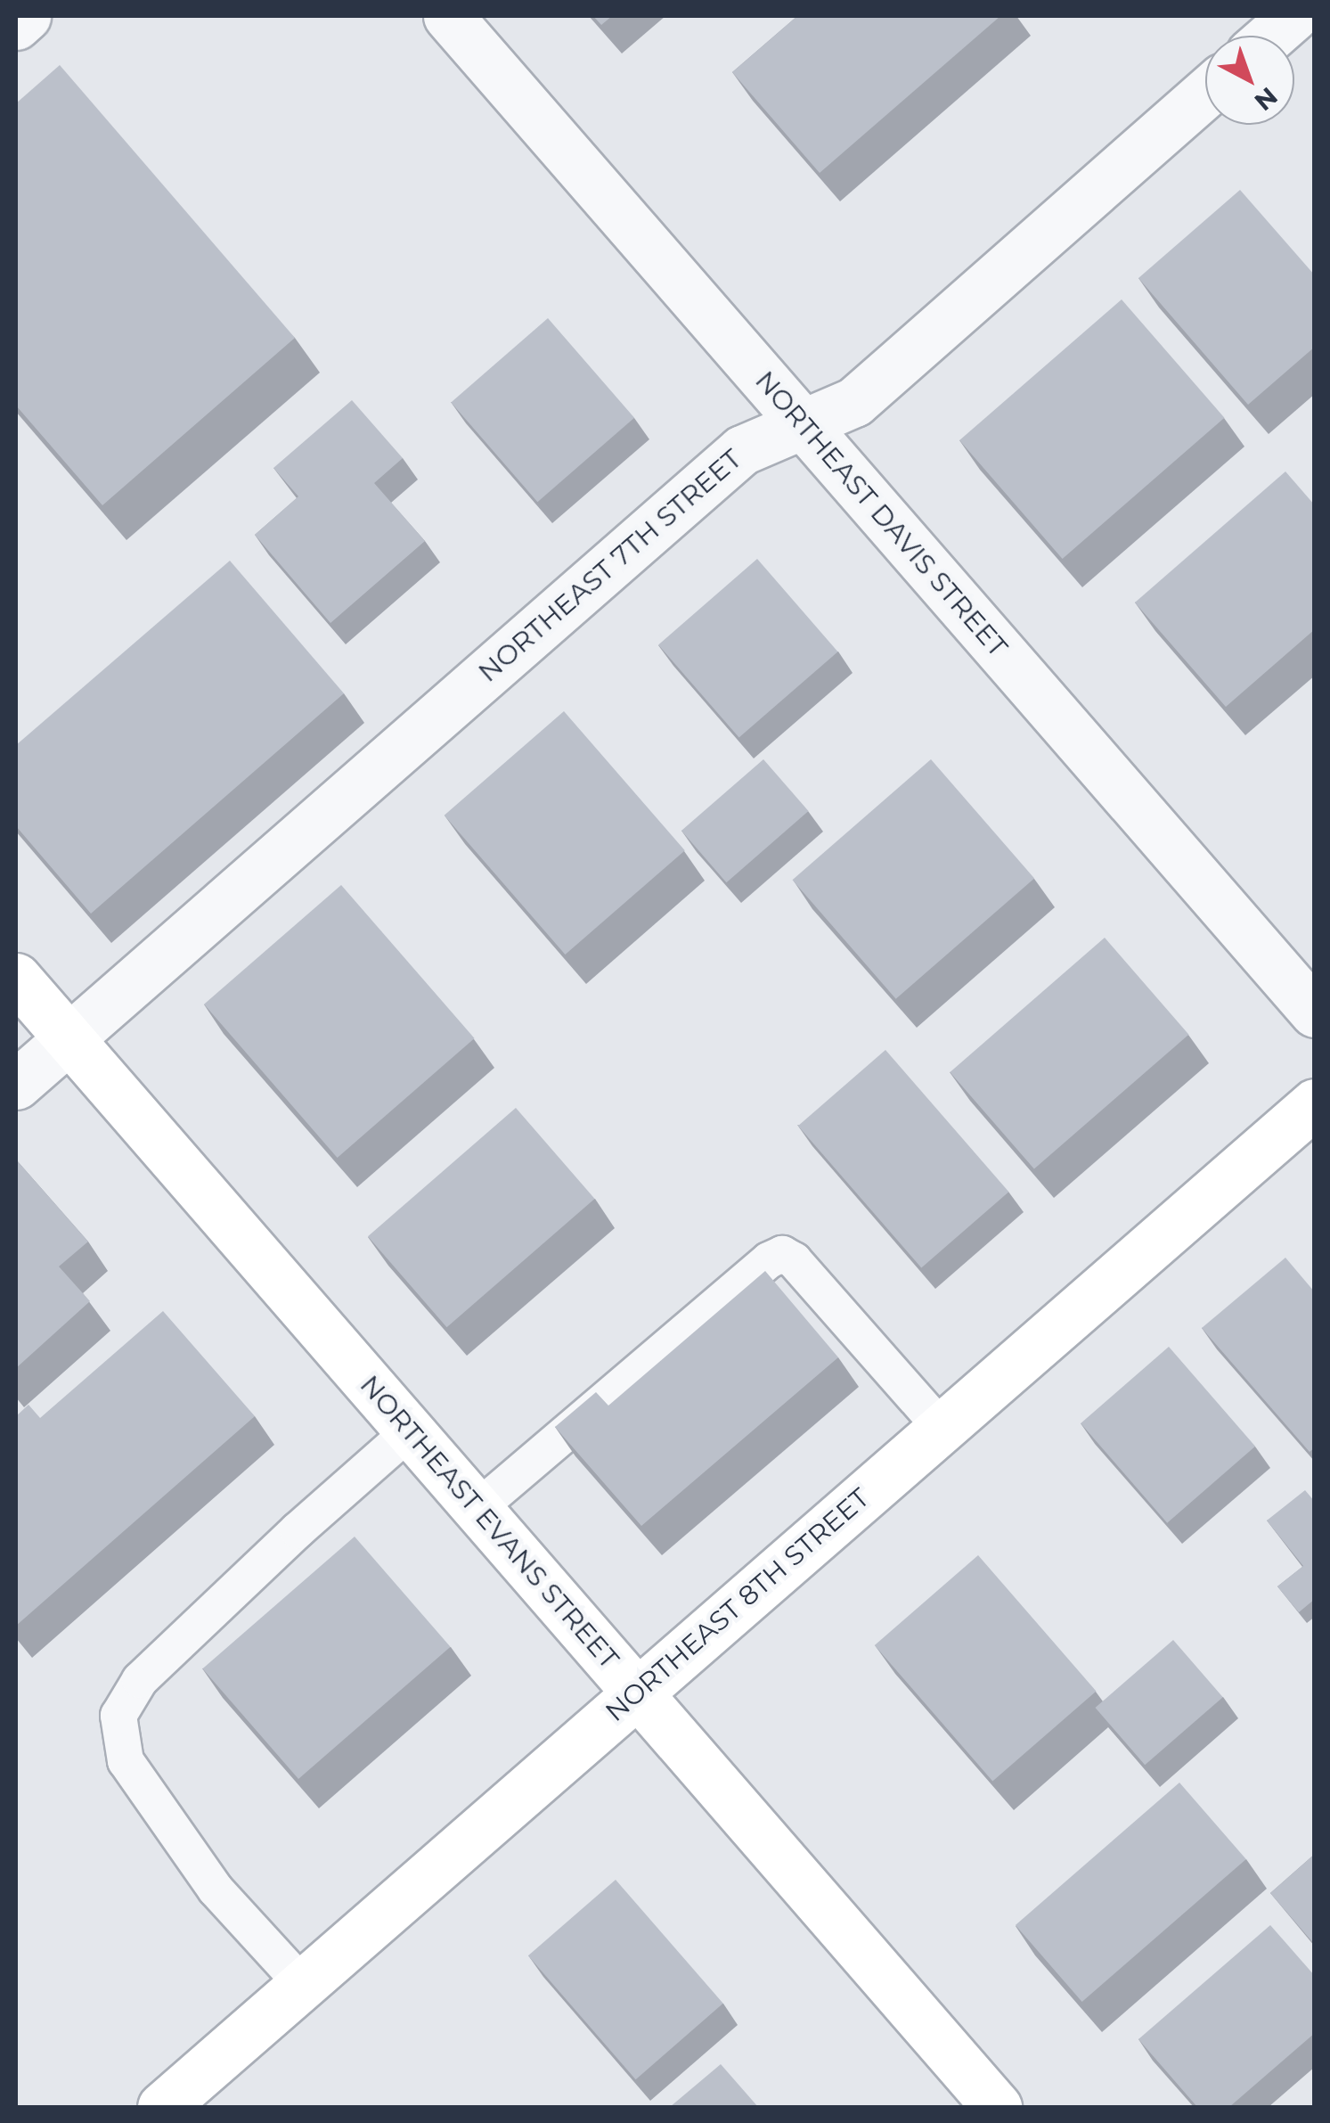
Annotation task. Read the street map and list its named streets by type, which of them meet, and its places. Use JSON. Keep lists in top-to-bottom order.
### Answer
{
  "streets": {
    "street": [
      "NORTHEAST DAVIS STREET",
      "NORTHEAST 7TH STREET",
      "NORTHEAST EVANS STREET",
      "NORTHEAST 8TH STREET"
    ]
  },
  "crossings": [
    ["NORTHEAST DAVIS STREET", "NORTHEAST 7TH STREET"],
    ["NORTHEAST 7TH STREET", "NORTHEAST EVANS STREET"],
    ["NORTHEAST EVANS STREET", "NORTHEAST 8TH STREET"]
  ],
  "north": "bottom right"
}
